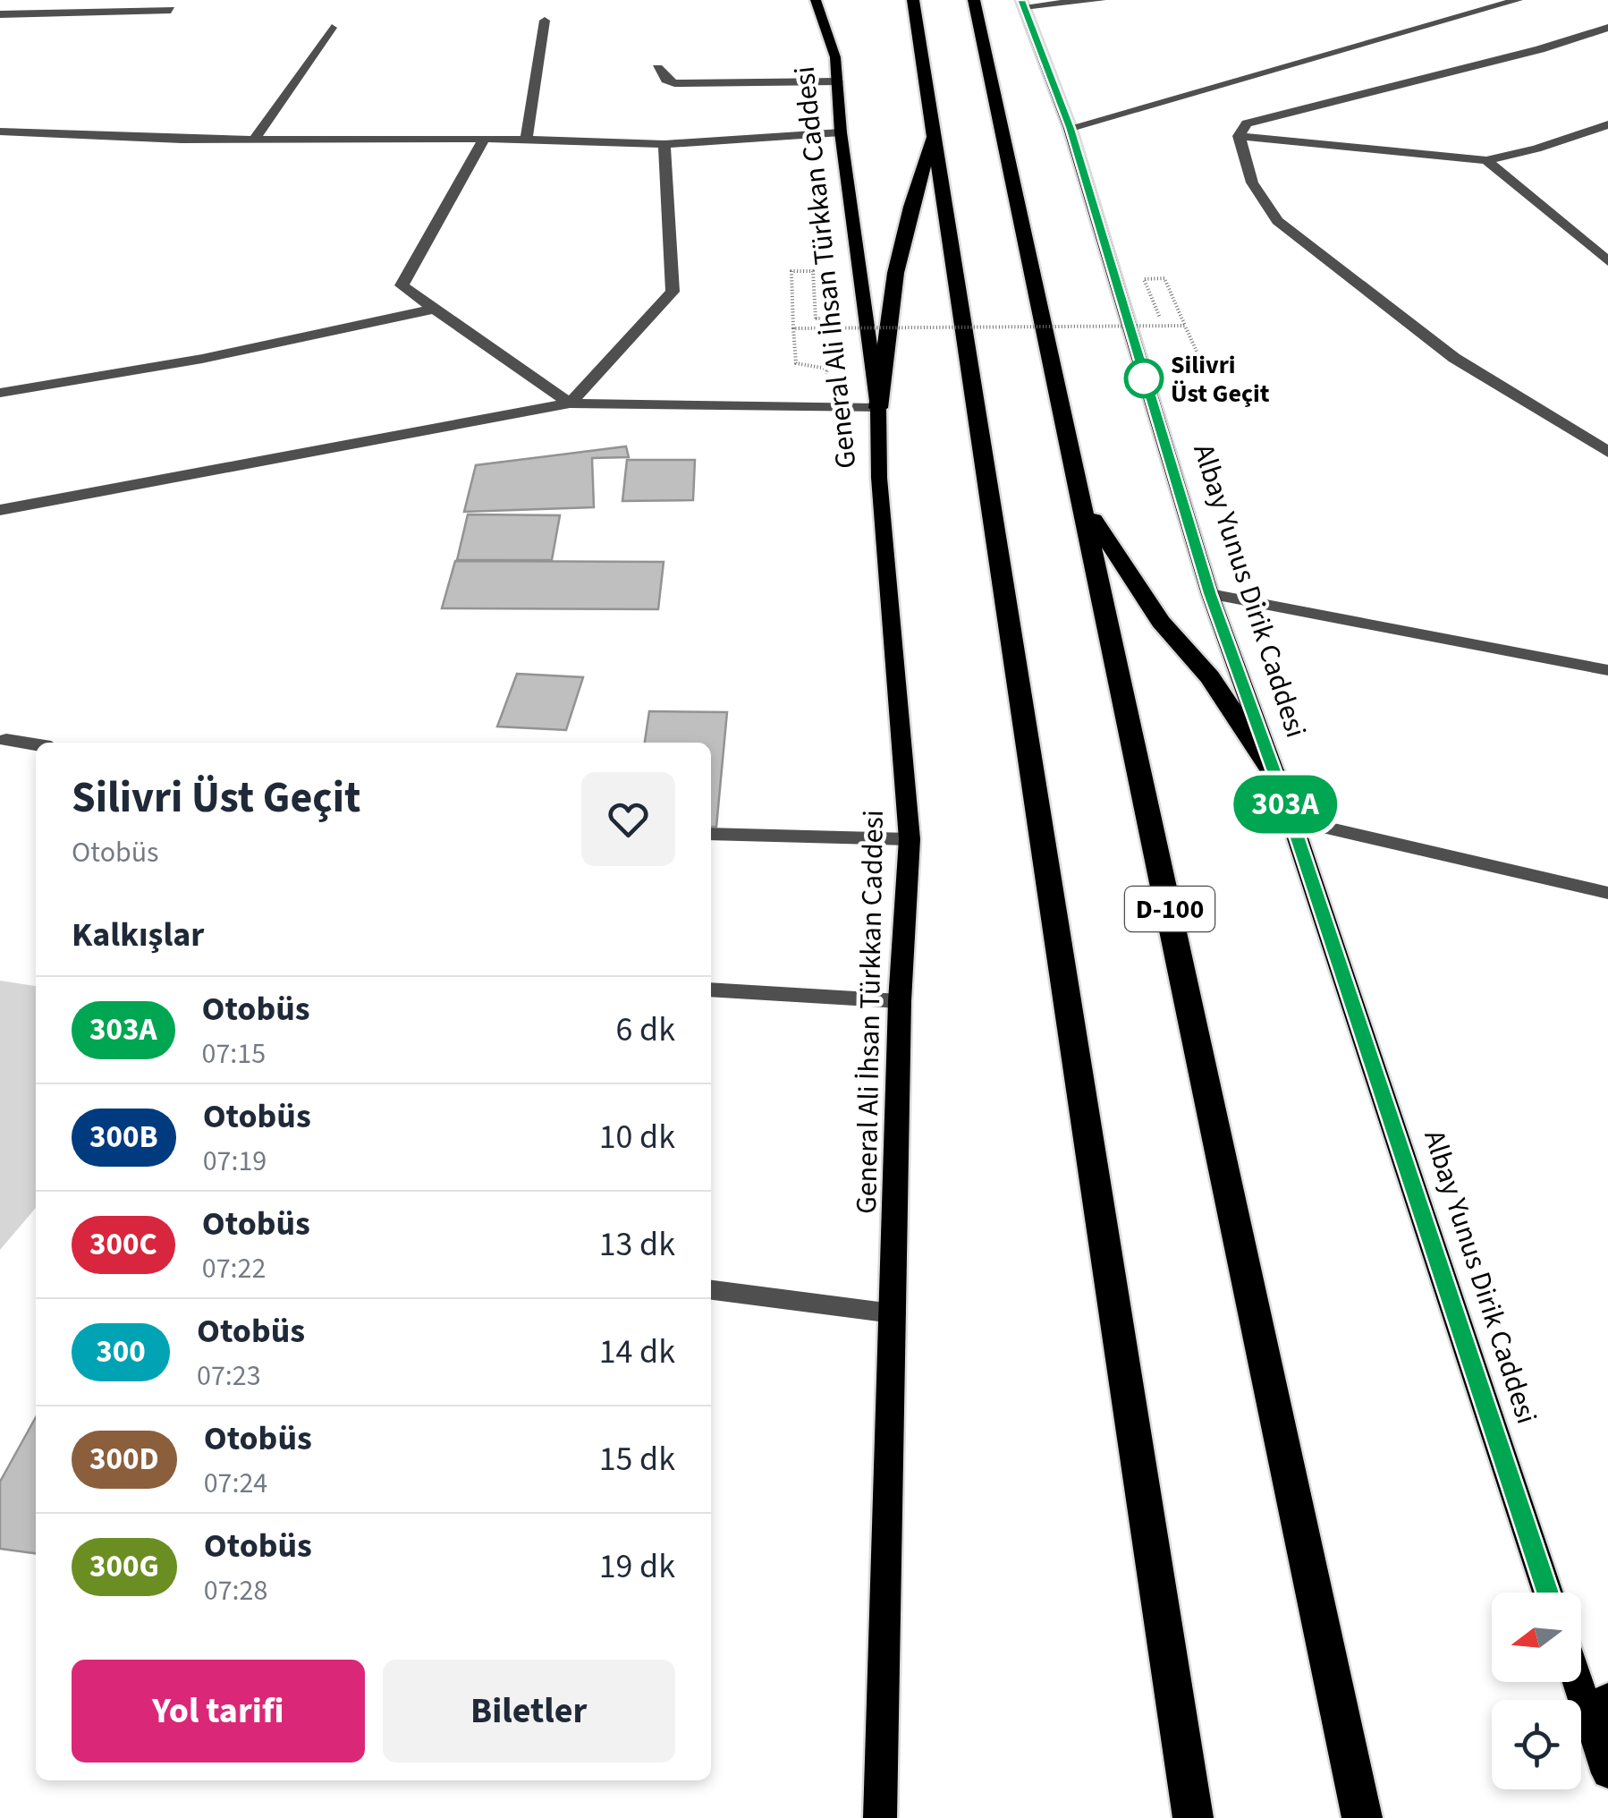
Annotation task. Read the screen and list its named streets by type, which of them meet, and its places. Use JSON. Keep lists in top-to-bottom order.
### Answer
{
  "streets": {
    "highway": ["D-100"],
    "main road": ["General Ali İhsan Türkkan Caddesi", "Albay Yunus Dirik Caddesi"]
  },
  "places": ["Silivri Üst Geçit"],
  "lines": ["bus line 303A"],
  "north": "left",
  "page": {
    "on_map": "303A",
    "heading": [
      ["Silivri Üst Geçit", "Otobüs"],
      "Kalkışlar"
    ],
    "list": [
      {
        "mark": "303A",
        "name": "Otobüs",
        "note": "07:15",
        "value": "6 dk"
      },
      {
        "mark": "300B",
        "name": "Otobüs",
        "note": "07:19",
        "value": "10 dk"
      },
      {
        "mark": "300C",
        "name": "Otobüs",
        "note": "07:22",
        "value": "13 dk"
      },
      {
        "mark": "300",
        "name": "Otobüs",
        "note": "07:23",
        "value": "14 dk"
      },
      {
        "mark": "300D",
        "name": "Otobüs",
        "note": "07:24",
        "value": "15 dk"
      },
      {
        "mark": "300G",
        "name": "Otobüs",
        "note": "07:28",
        "value": "19 dk"
      }
    ],
    "buttons": ["Yol tarifi", "Biletler"]
  }
}
